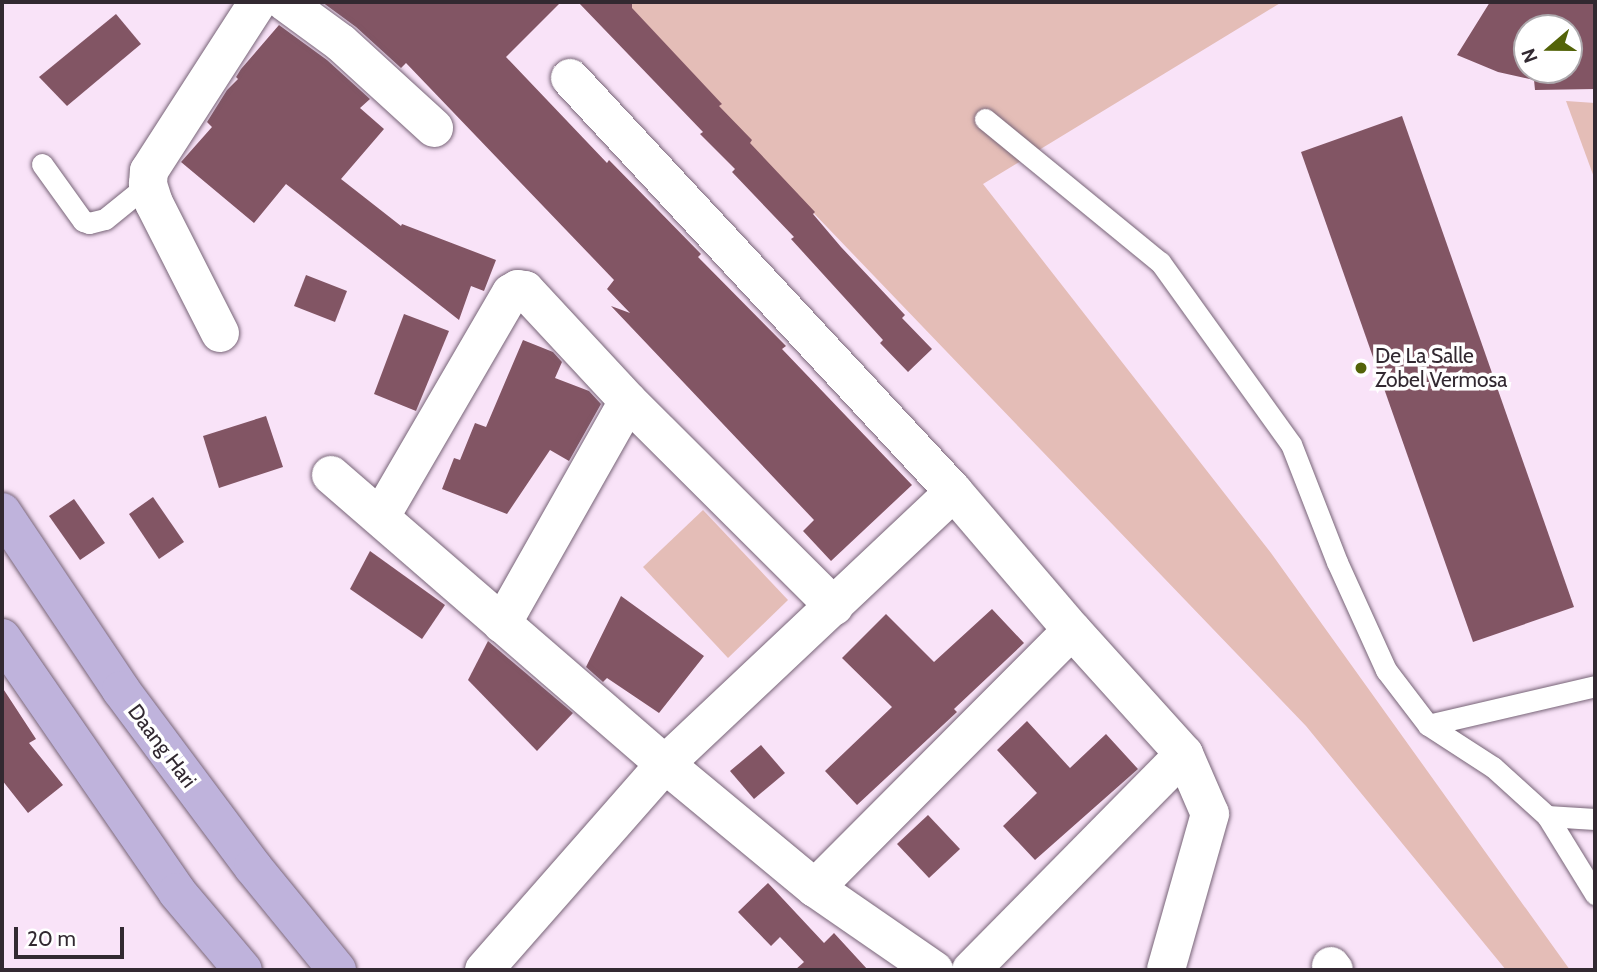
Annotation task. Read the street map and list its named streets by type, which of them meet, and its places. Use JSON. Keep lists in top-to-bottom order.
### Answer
{
  "streets": {
    "main road": ["Daang Hari"]
  },
  "places": ["De La Salle Zobel Vermosa"],
  "scale_bar": "20 m",
  "north": "left"
}
